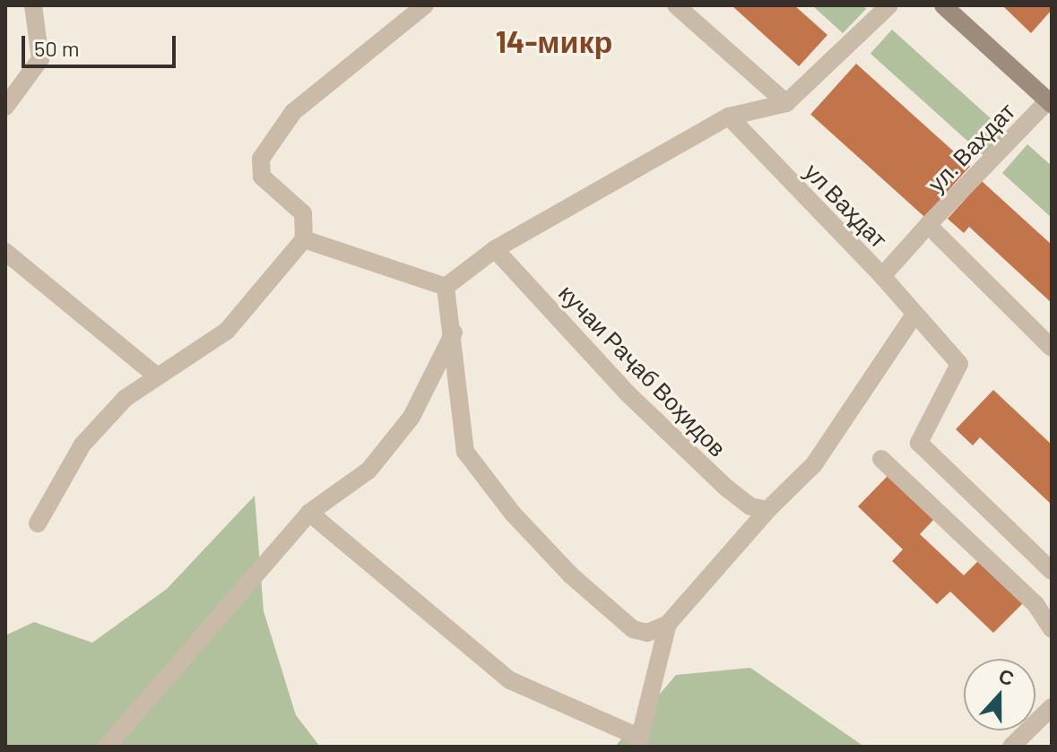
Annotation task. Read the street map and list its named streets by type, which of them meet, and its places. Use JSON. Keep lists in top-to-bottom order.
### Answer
{
  "streets": {
    "street": ["ул. Вахдат", "ул Ваҳдат", "кучаи Раҷаб Воҳидов"]
  },
  "crossings": [
    ["ул. Вахдат", "ул Ваҳдат"]
  ],
  "districts": ["14-микр"],
  "scale_bar": "50 m",
  "north": "top"
}
